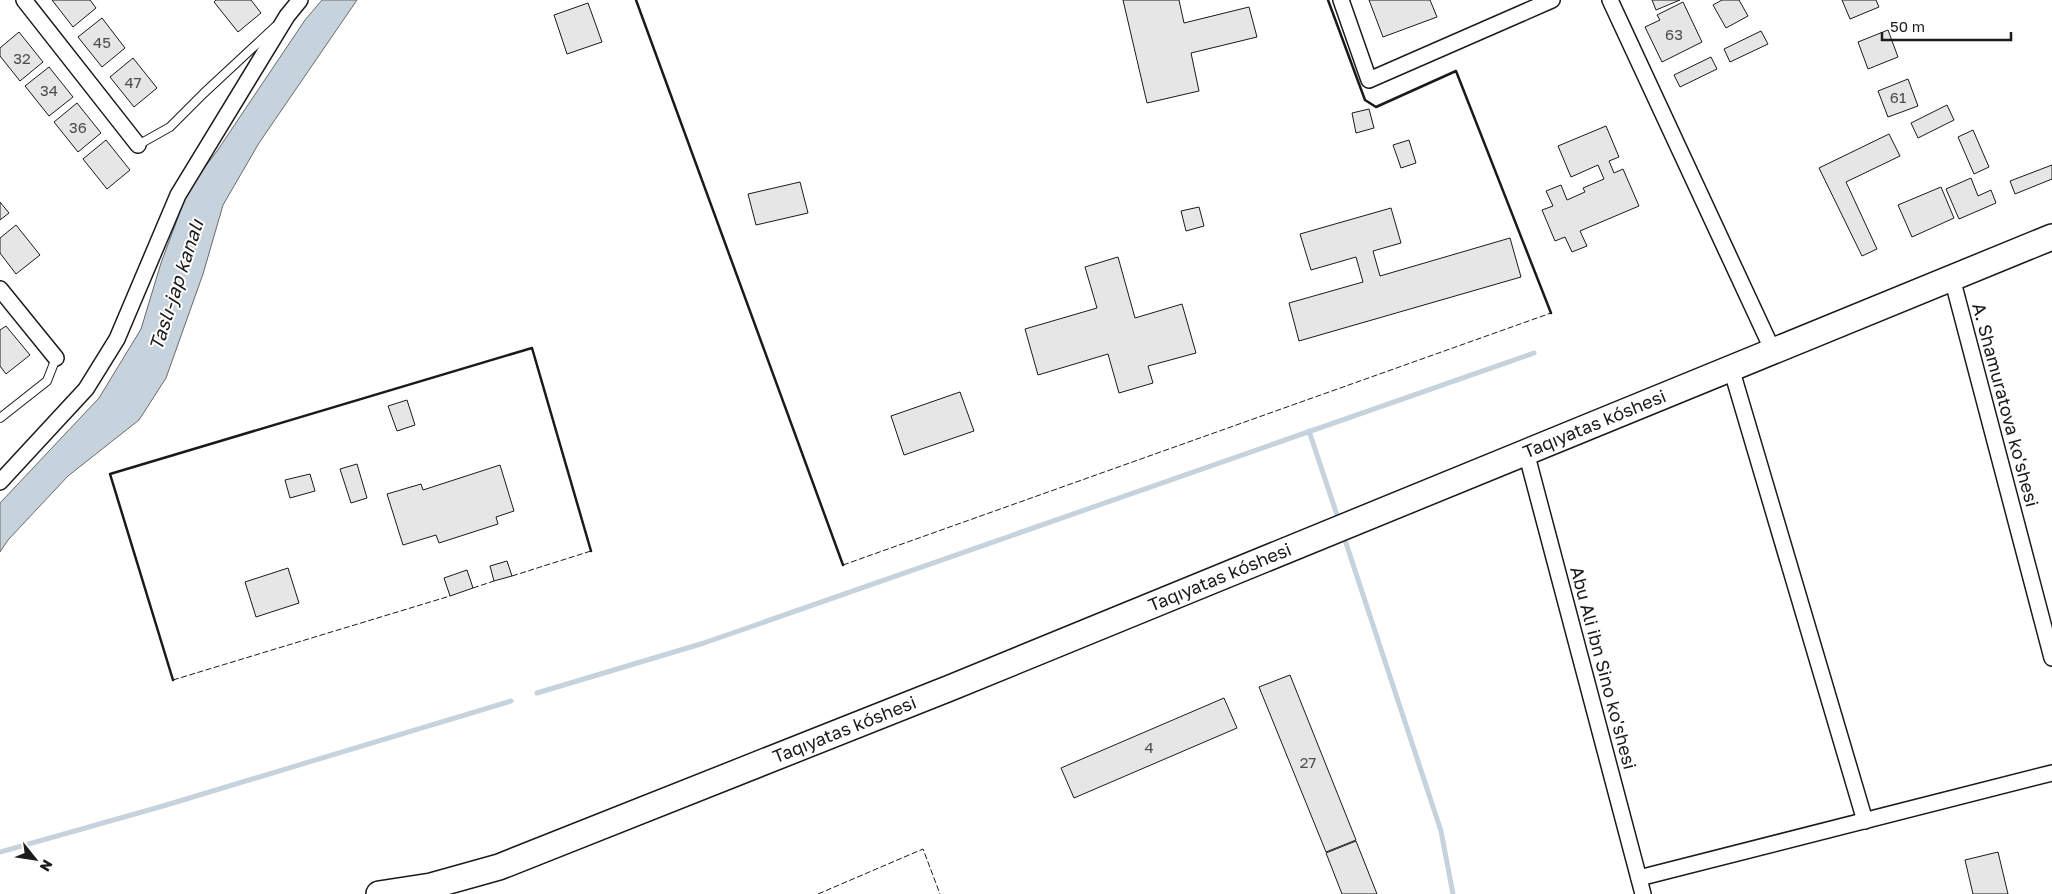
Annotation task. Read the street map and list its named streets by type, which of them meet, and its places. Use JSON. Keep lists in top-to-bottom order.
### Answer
{
  "streets": {
    "main road": ["Taqıyatas kóshesi"],
    "street": ["A. Shamuratova ko'shesi", "Abu Ali ibn Sino ko'shesi"]
  },
  "crossings": [
    ["A. Shamuratova ko'shesi", "Taqıyatas kóshesi"],
    ["Taqıyatas kóshesi", "Abu Ali ibn Sino ko'shesi"]
  ],
  "water": ["Taslı-jap kanalı"],
  "house_numbers": [
    "63",
    "45",
    "32",
    "47",
    "34",
    "61",
    "36",
    "4",
    "27"
  ],
  "scale_bar": "50 m",
  "north": "bottom right"
}
